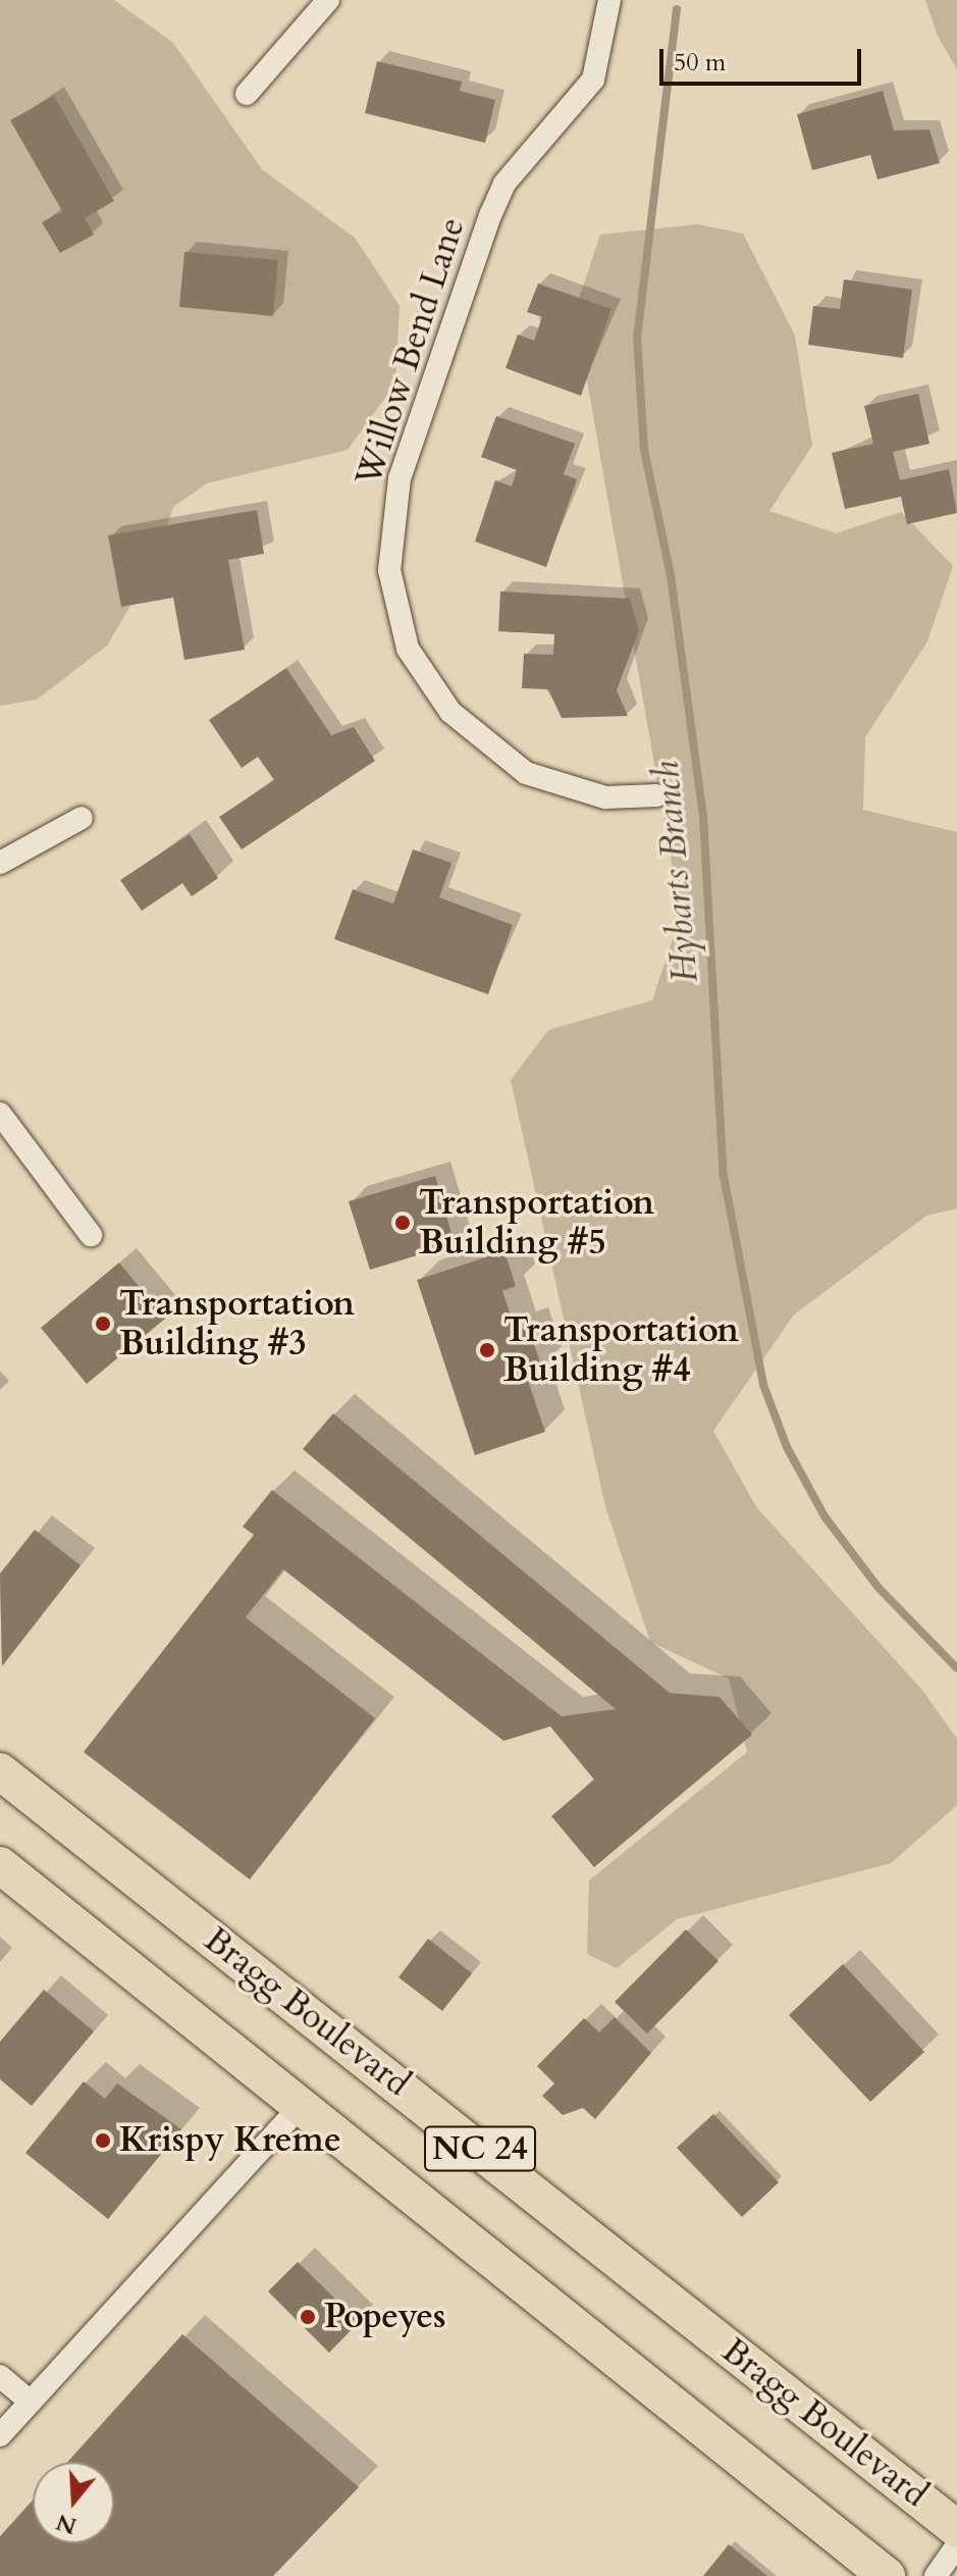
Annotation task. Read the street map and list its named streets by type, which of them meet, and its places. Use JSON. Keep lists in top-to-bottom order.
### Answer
{
  "streets": {
    "main road": ["Bragg Boulevard", "NC 24"],
    "street": ["Willow Bend Lane"]
  },
  "water": ["Hybarts Branch"],
  "places": [
    "Transportation Building #5",
    "Transportation Building #3",
    "Transportation Building #4",
    "Krispy Kreme",
    "Popeyes"
  ],
  "scale_bar": "50 m",
  "north": "bottom"
}
